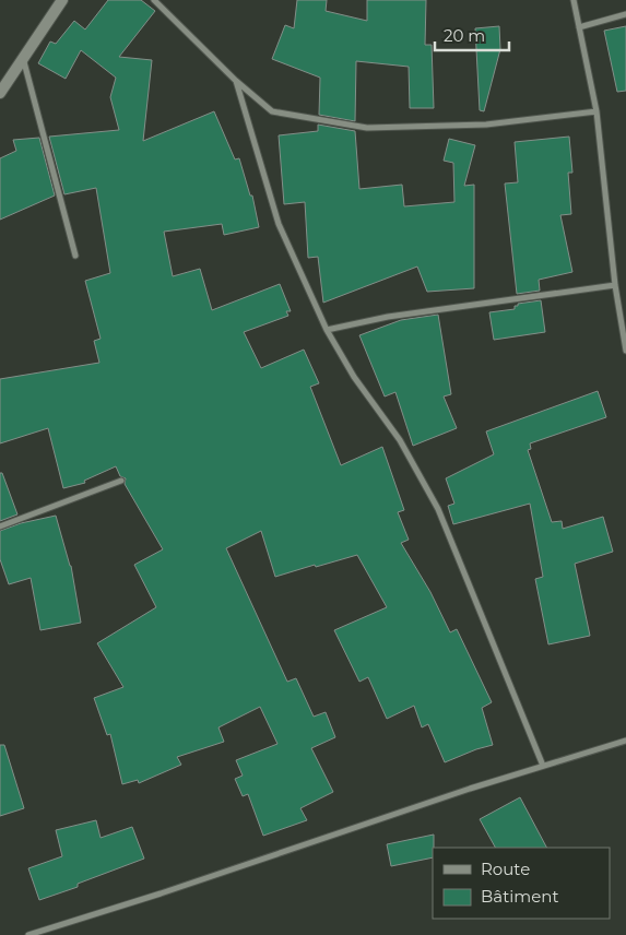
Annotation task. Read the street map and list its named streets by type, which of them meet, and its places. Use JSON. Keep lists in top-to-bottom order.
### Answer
{
  "legend": ["Route", "Bâtiment"],
  "scale_bar": "20 m"
}
